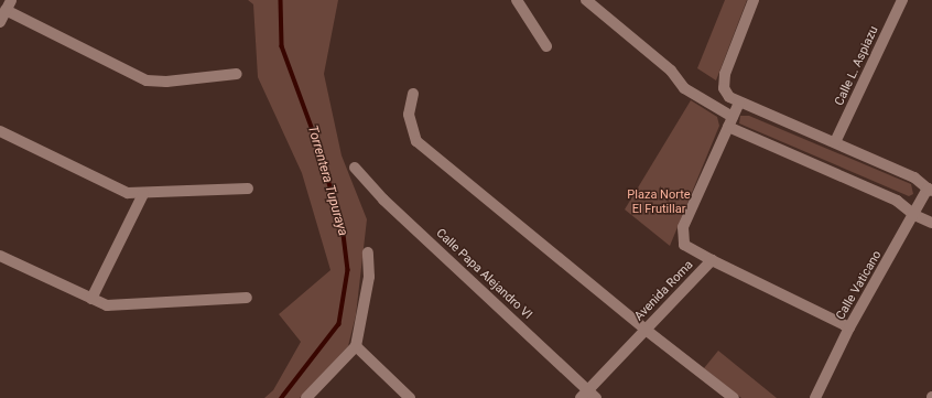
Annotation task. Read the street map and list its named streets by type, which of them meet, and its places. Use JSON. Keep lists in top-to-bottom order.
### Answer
{
  "streets": {
    "street": [
      "Calle L. Aspiazu",
      "Calle Papa Alejandro VI",
      "Calle Vaticano",
      "Avenida Roma"
    ]
  },
  "crossings": [
    ["Calle Papa Alejandro VI", "Avenida Roma"]
  ],
  "water": ["Torrentera Tupuraya"],
  "parks": ["Plaza Norte El Frutillar"]
}
